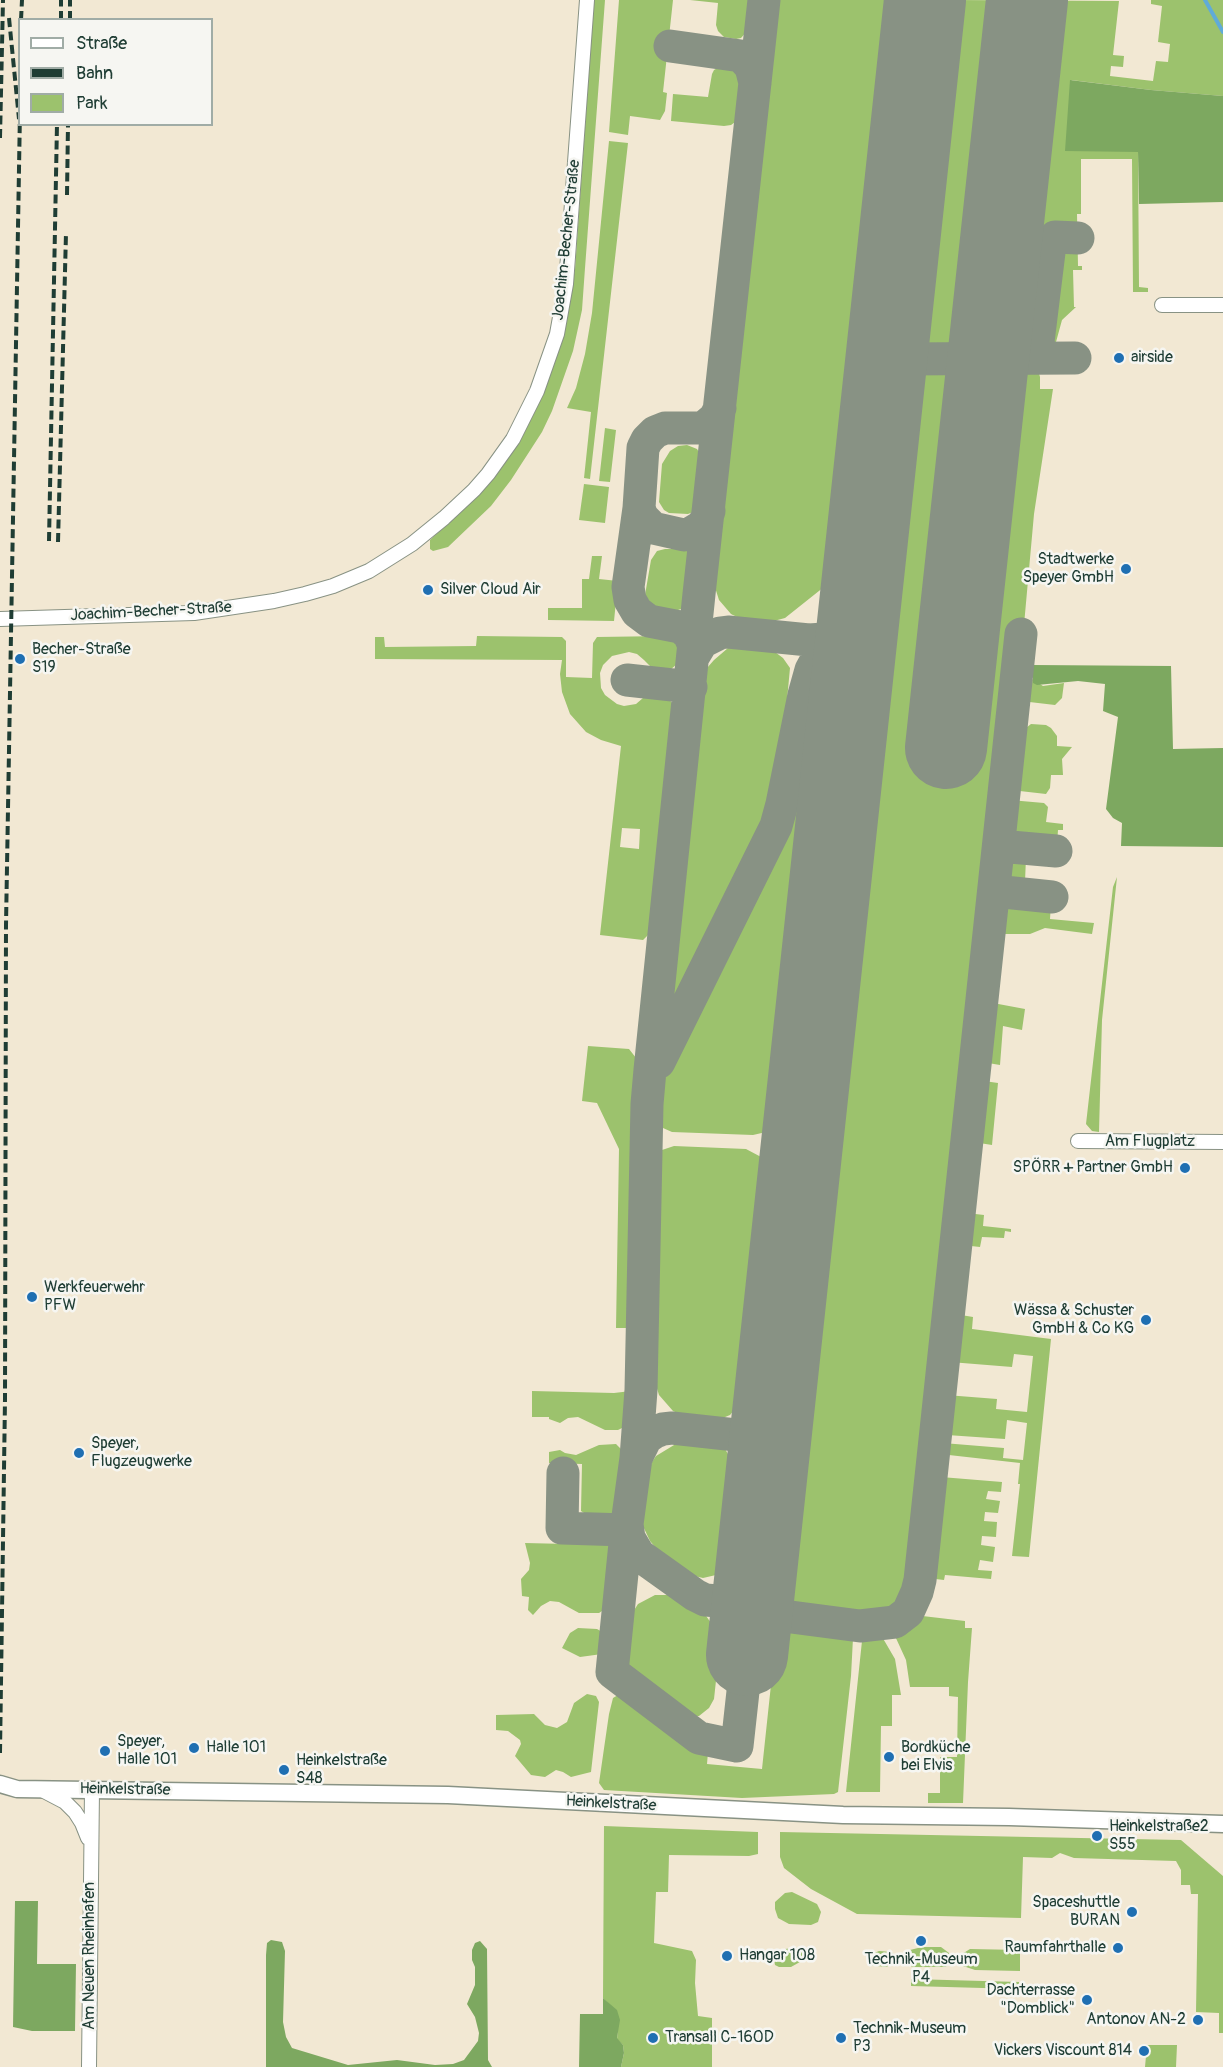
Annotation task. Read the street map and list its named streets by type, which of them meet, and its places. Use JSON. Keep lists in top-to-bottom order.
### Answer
{
  "streets": {
    "street": [
      "Joachim-Becher-Straße",
      "Am Flugplatz",
      "Heinkelstraße",
      "Am Neuen Rheinhafen"
    ]
  },
  "crossings": [
    ["Heinkelstraße", "Am Neuen Rheinhafen"]
  ],
  "places": [
    "airside",
    "Stadtwerke Speyer GmbH",
    "Silver Cloud Air",
    "Becher-Straße S19",
    "SPÖRR + Partner GmbH",
    "Werkfeuerwehr PFW",
    "Wässa & Schuster GmbH & Co KG",
    "Speyer, Flugzeugwerke",
    "Halle 101",
    "Speyer, Halle 101",
    "Bordküche bei Elvis",
    "Heinkelstraße S48",
    "Heinkelstraße2 S55",
    "Spaceshuttle BURAN",
    "Technik-Museum P4",
    "Raumfahrthalle",
    "Hangar 108",
    "Dachterrasse \"Domblick\"",
    "Antonov AN-2",
    "Transall C-160D",
    "Technik-Museum P3",
    "Vickers Viscount 814"
  ],
  "legend": ["Straße", "Bahn", "Park"]
}
